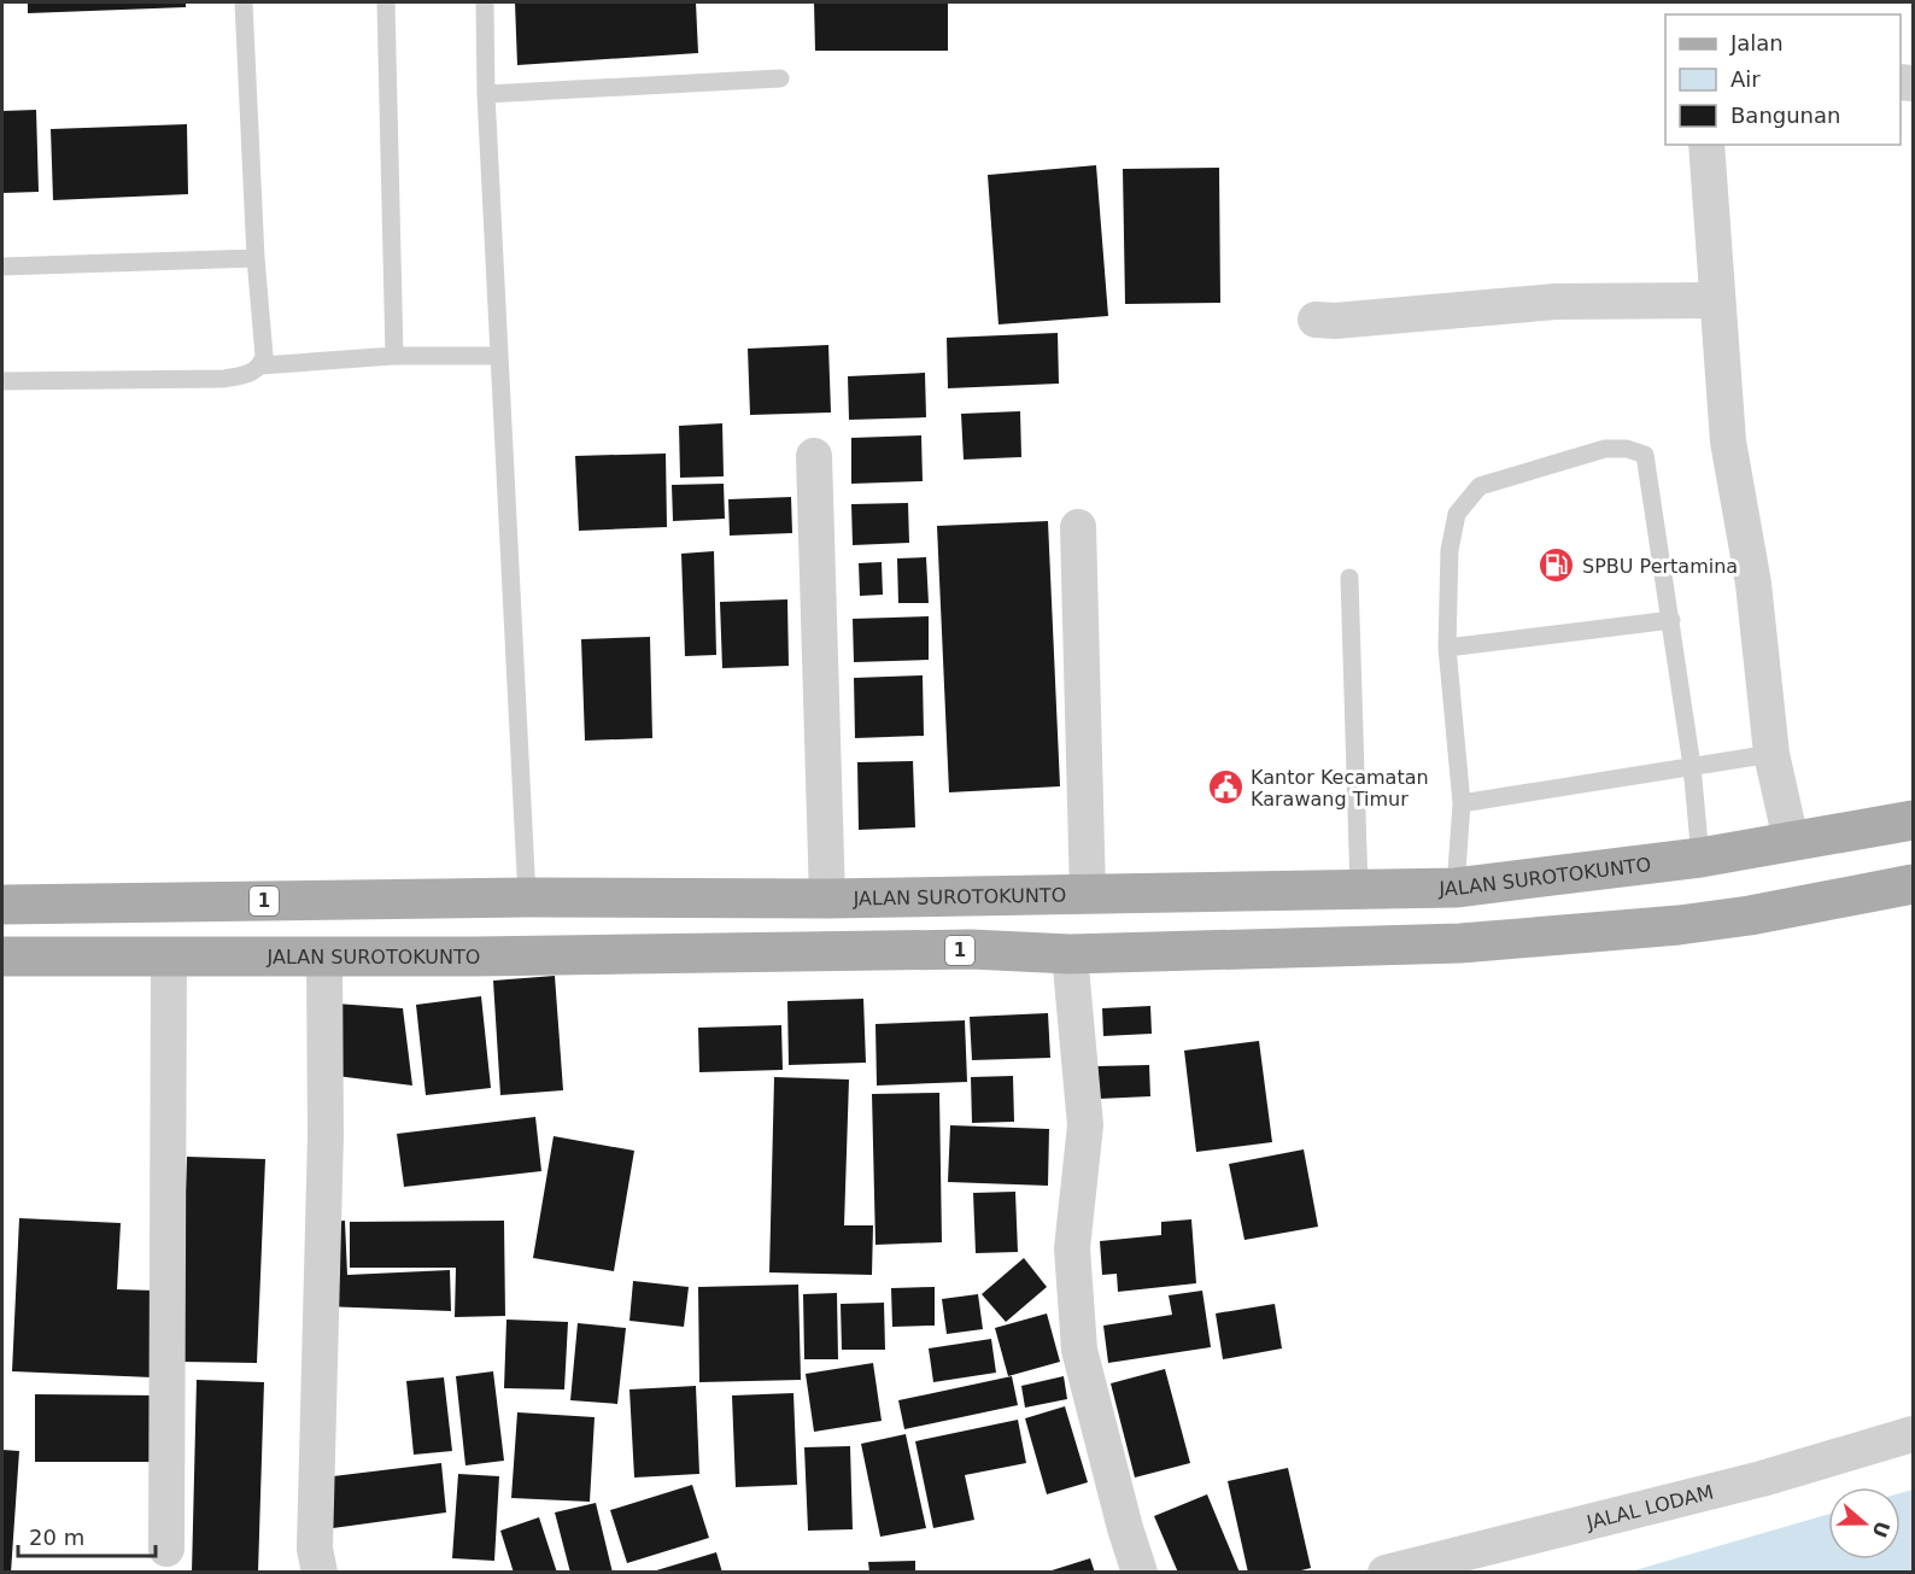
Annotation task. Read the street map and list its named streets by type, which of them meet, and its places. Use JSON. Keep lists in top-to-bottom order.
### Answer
{
  "streets": {
    "main road": ["JALAN SUROTOKUNTO", "1"],
    "street": ["JALAL LODAM"]
  },
  "places": {
    "fuel station": ["SPBU Pertamina"],
    "public building": ["Kantor Kecamatan Karawang Timur"]
  },
  "legend": ["Jalan", "Air", "Bangunan"],
  "scale_bar": "20 m",
  "north": "right"
}
